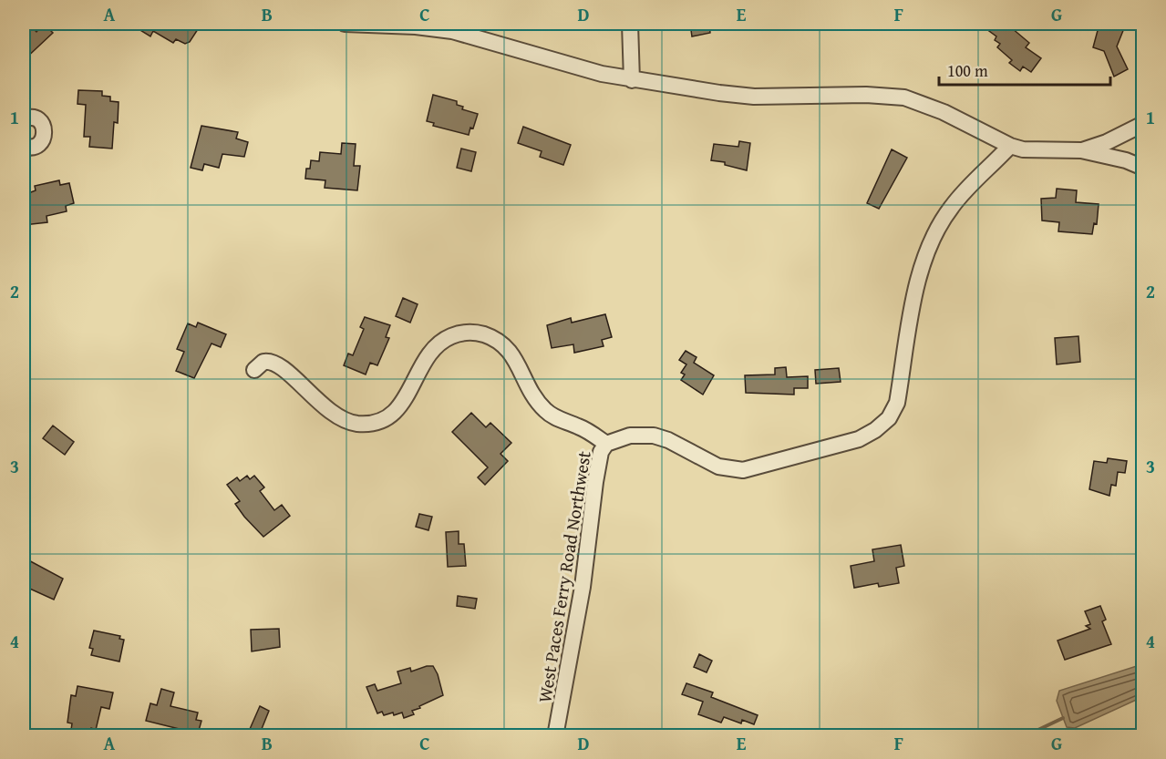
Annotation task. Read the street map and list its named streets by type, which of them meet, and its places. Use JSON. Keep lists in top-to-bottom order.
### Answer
{
  "streets": {
    "street": ["West Paces Ferry Road Northwest"]
  },
  "scale_bar": "100 m",
  "grid": {
    "columns": [
      "A",
      "B",
      "C",
      "D",
      "E",
      "F",
      "G"
    ],
    "rows": [
      "1",
      "2",
      "3",
      "4"
    ]
  }
}
